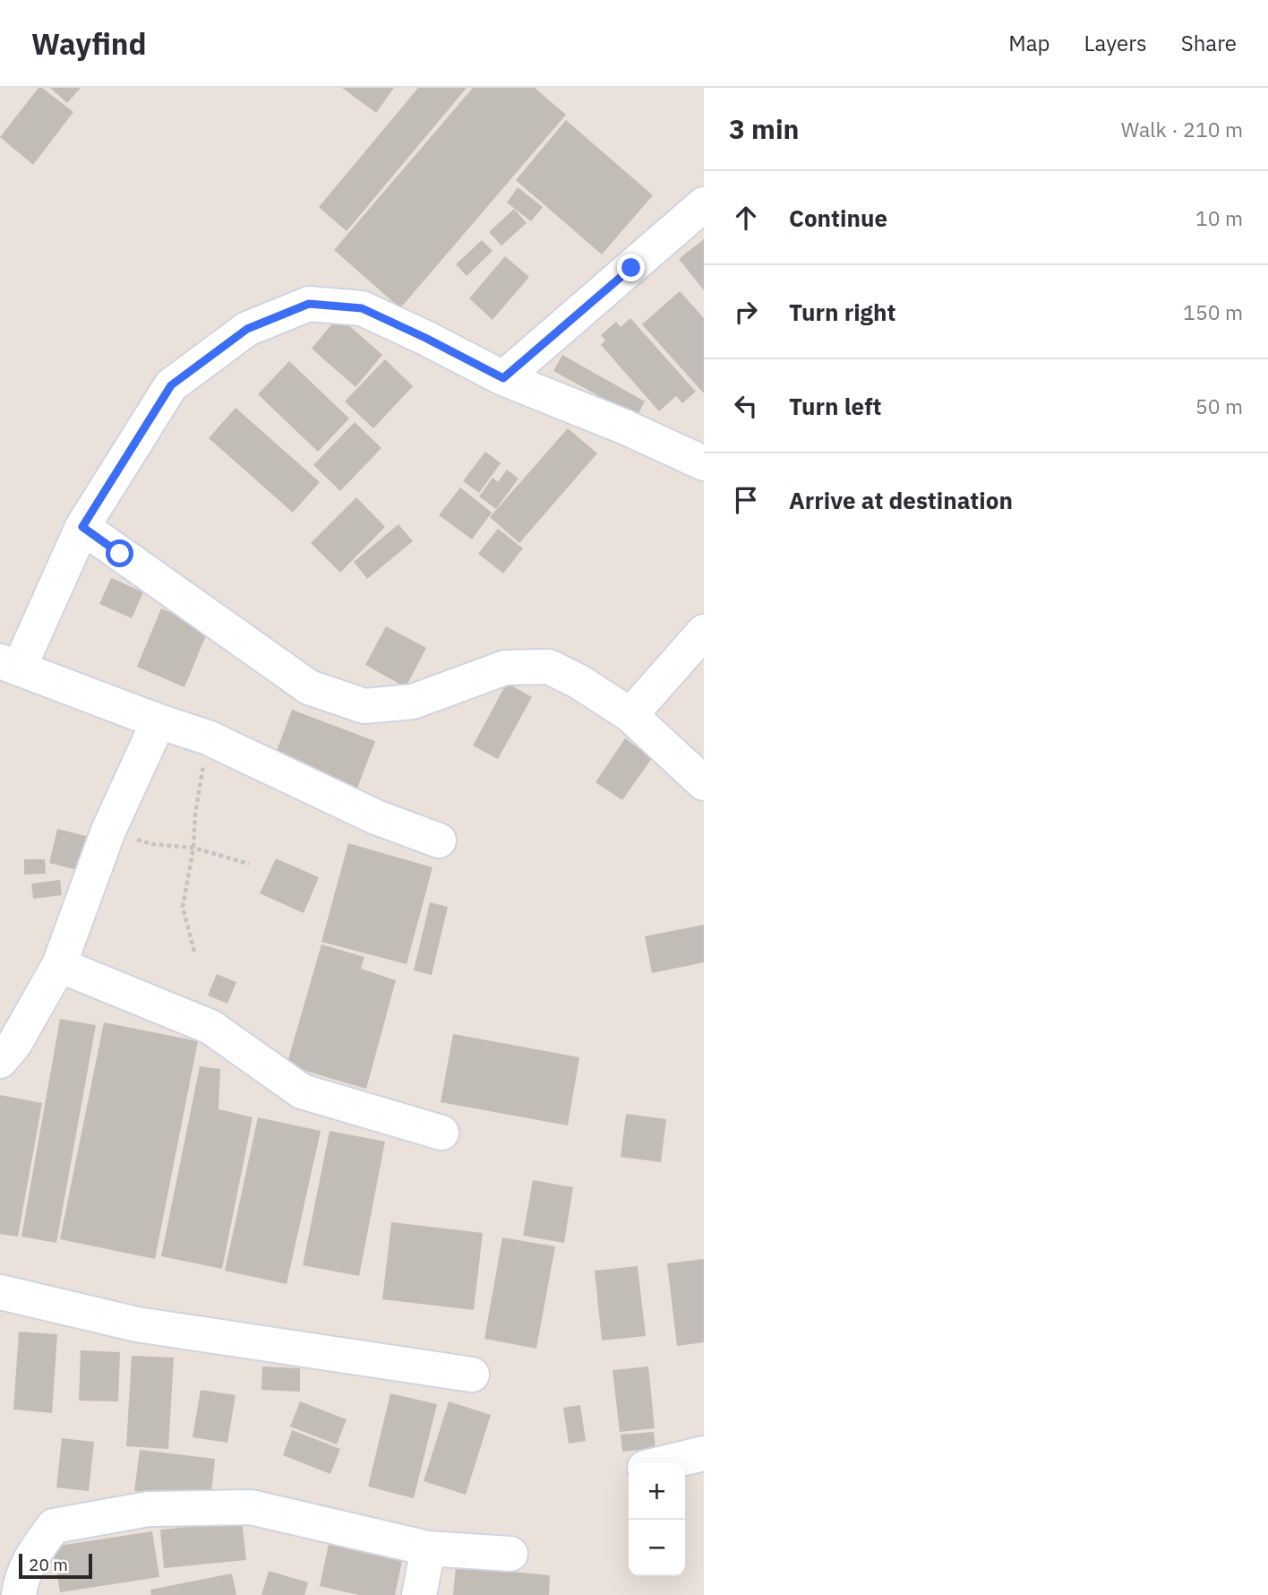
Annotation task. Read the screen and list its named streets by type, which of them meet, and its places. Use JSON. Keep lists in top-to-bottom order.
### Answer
{
  "scale_bar": "20 m",
  "page": {
    "header": "Wayfind",
    "nav": ["Map", "Layers", "Share"],
    "heading": ["3 min", "Walk · 210 m"],
    "list": [
      ["Continue", "10 m"],
      ["Turn right", "150 m"],
      ["Turn left", "50 m"],
      "Arrive at destination"
    ],
    "map_buttons": ["+", "−"],
    "scale": "20 m"
  }
}
